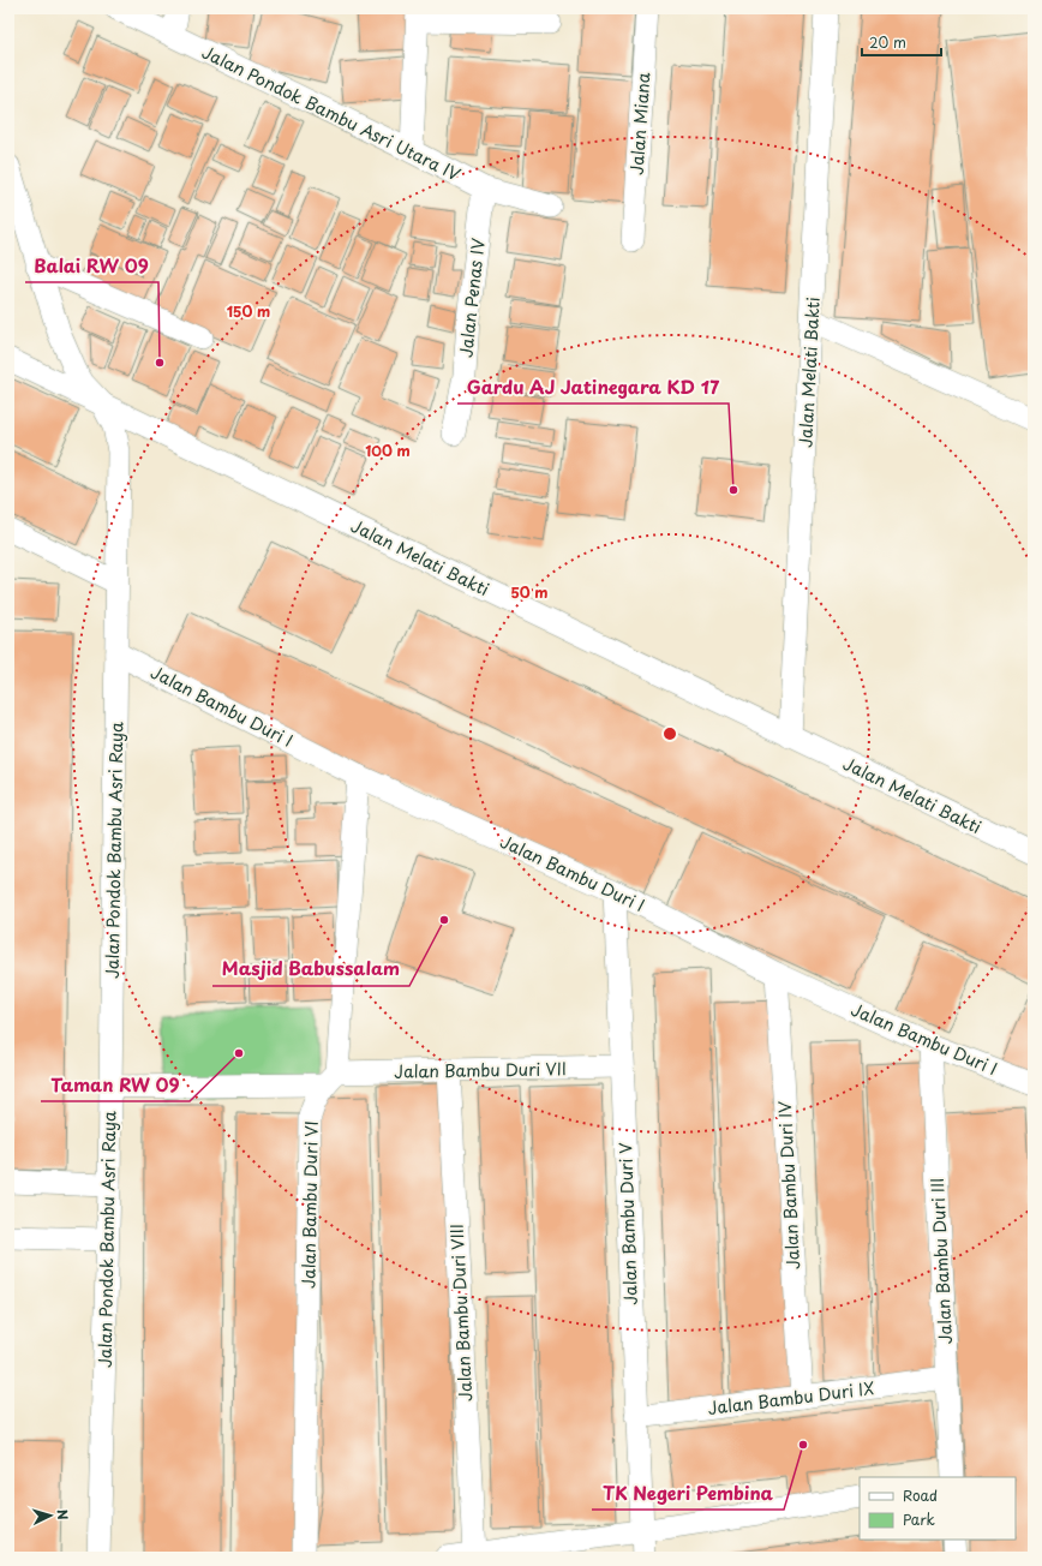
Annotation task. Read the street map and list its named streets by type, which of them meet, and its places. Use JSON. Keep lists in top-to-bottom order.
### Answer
{
  "streets": {
    "street": [
      "Jalan Pondok Bambu Asri Utara IV",
      "Jalan Miana",
      "Jalan Penas IV",
      "Jalan Melati Bakti",
      "Jalan Bambu Duri I",
      "Jalan Pondok Bambu Asri Raya",
      "Jalan Bambu Duri VII",
      "Jalan Bambu Duri IV",
      "Jalan Bambu Duri VI",
      "Jalan Bambu Duri V",
      "Jalan Bambu Duri III",
      "Jalan Bambu Duri VIII",
      "Jalan Bambu Duri IX"
    ]
  },
  "crossings": [
    ["Jalan Pondok Bambu Asri Utara IV", "Jalan Penas IV"],
    ["Jalan Melati Bakti", "Jalan Pondok Bambu Asri Raya"],
    ["Jalan Bambu Duri I", "Jalan Pondok Bambu Asri Raya"],
    ["Jalan Bambu Duri I", "Jalan Bambu Duri IV"],
    ["Jalan Bambu Duri I", "Jalan Bambu Duri VI"],
    ["Jalan Bambu Duri I", "Jalan Bambu Duri V"],
    ["Jalan Bambu Duri I", "Jalan Bambu Duri III"],
    ["Jalan Pondok Bambu Asri Raya", "Jalan Bambu Duri VII"],
    ["Jalan Bambu Duri VII", "Jalan Bambu Duri VI"],
    ["Jalan Bambu Duri VII", "Jalan Bambu Duri V"],
    ["Jalan Bambu Duri VII", "Jalan Bambu Duri VIII"],
    ["Jalan Bambu Duri IV", "Jalan Bambu Duri IX"],
    ["Jalan Bambu Duri V", "Jalan Bambu Duri IX"],
    ["Jalan Bambu Duri III", "Jalan Bambu Duri IX"]
  ],
  "places": [
    "Balai RW 09",
    "Gardu AJ Jatinegara KD 17",
    "Masjid Babussalam",
    "Taman RW 09",
    "TK Negeri Pembina"
  ],
  "legend": ["Road", "Park"],
  "scale_bar": "20 m",
  "north": "right",
  "rings": ["150 m", "100 m", "50 m"]
}
